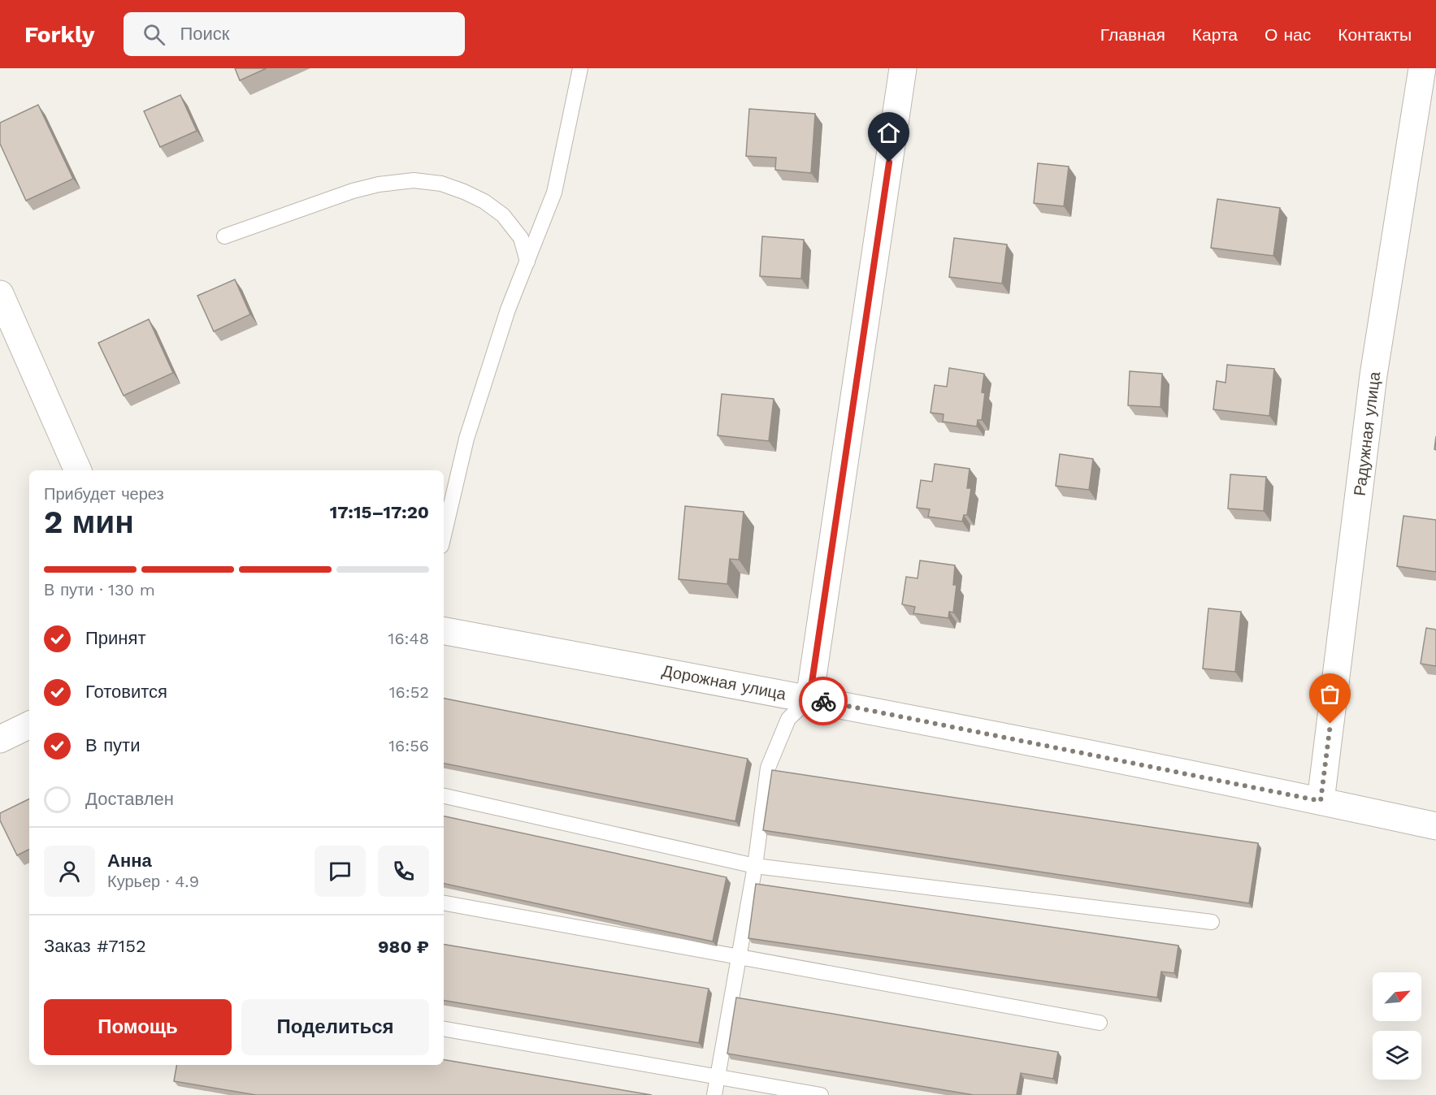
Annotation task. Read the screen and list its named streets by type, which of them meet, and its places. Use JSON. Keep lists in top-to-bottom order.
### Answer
{
  "streets": {
    "street": ["Радужная улица", "Дорожная улица"]
  },
  "crossings": [
    ["Радужная улица", "Дорожная улица"]
  ],
  "north": "top right",
  "page": {
    "header": "Forkly",
    "search": "Поиск",
    "nav": [
      "Главная",
      "Карта",
      "О нас",
      "Контакты"
    ],
    "heading": ["2 мин", "Прибудет через", "17:15–17:20"],
    "panel": [
      "Анна",
      "Курьер · 4.9",
      "Заказ #7152",
      "980 ₽"
    ],
    "bar": "В пути · 130 m",
    "list": [
      ["Принят", "16:48"],
      ["Готовится", "16:52"],
      ["В пути", "16:56"],
      "Доставлен"
    ],
    "buttons": ["Помощь", "Поделиться"]
  }
}
